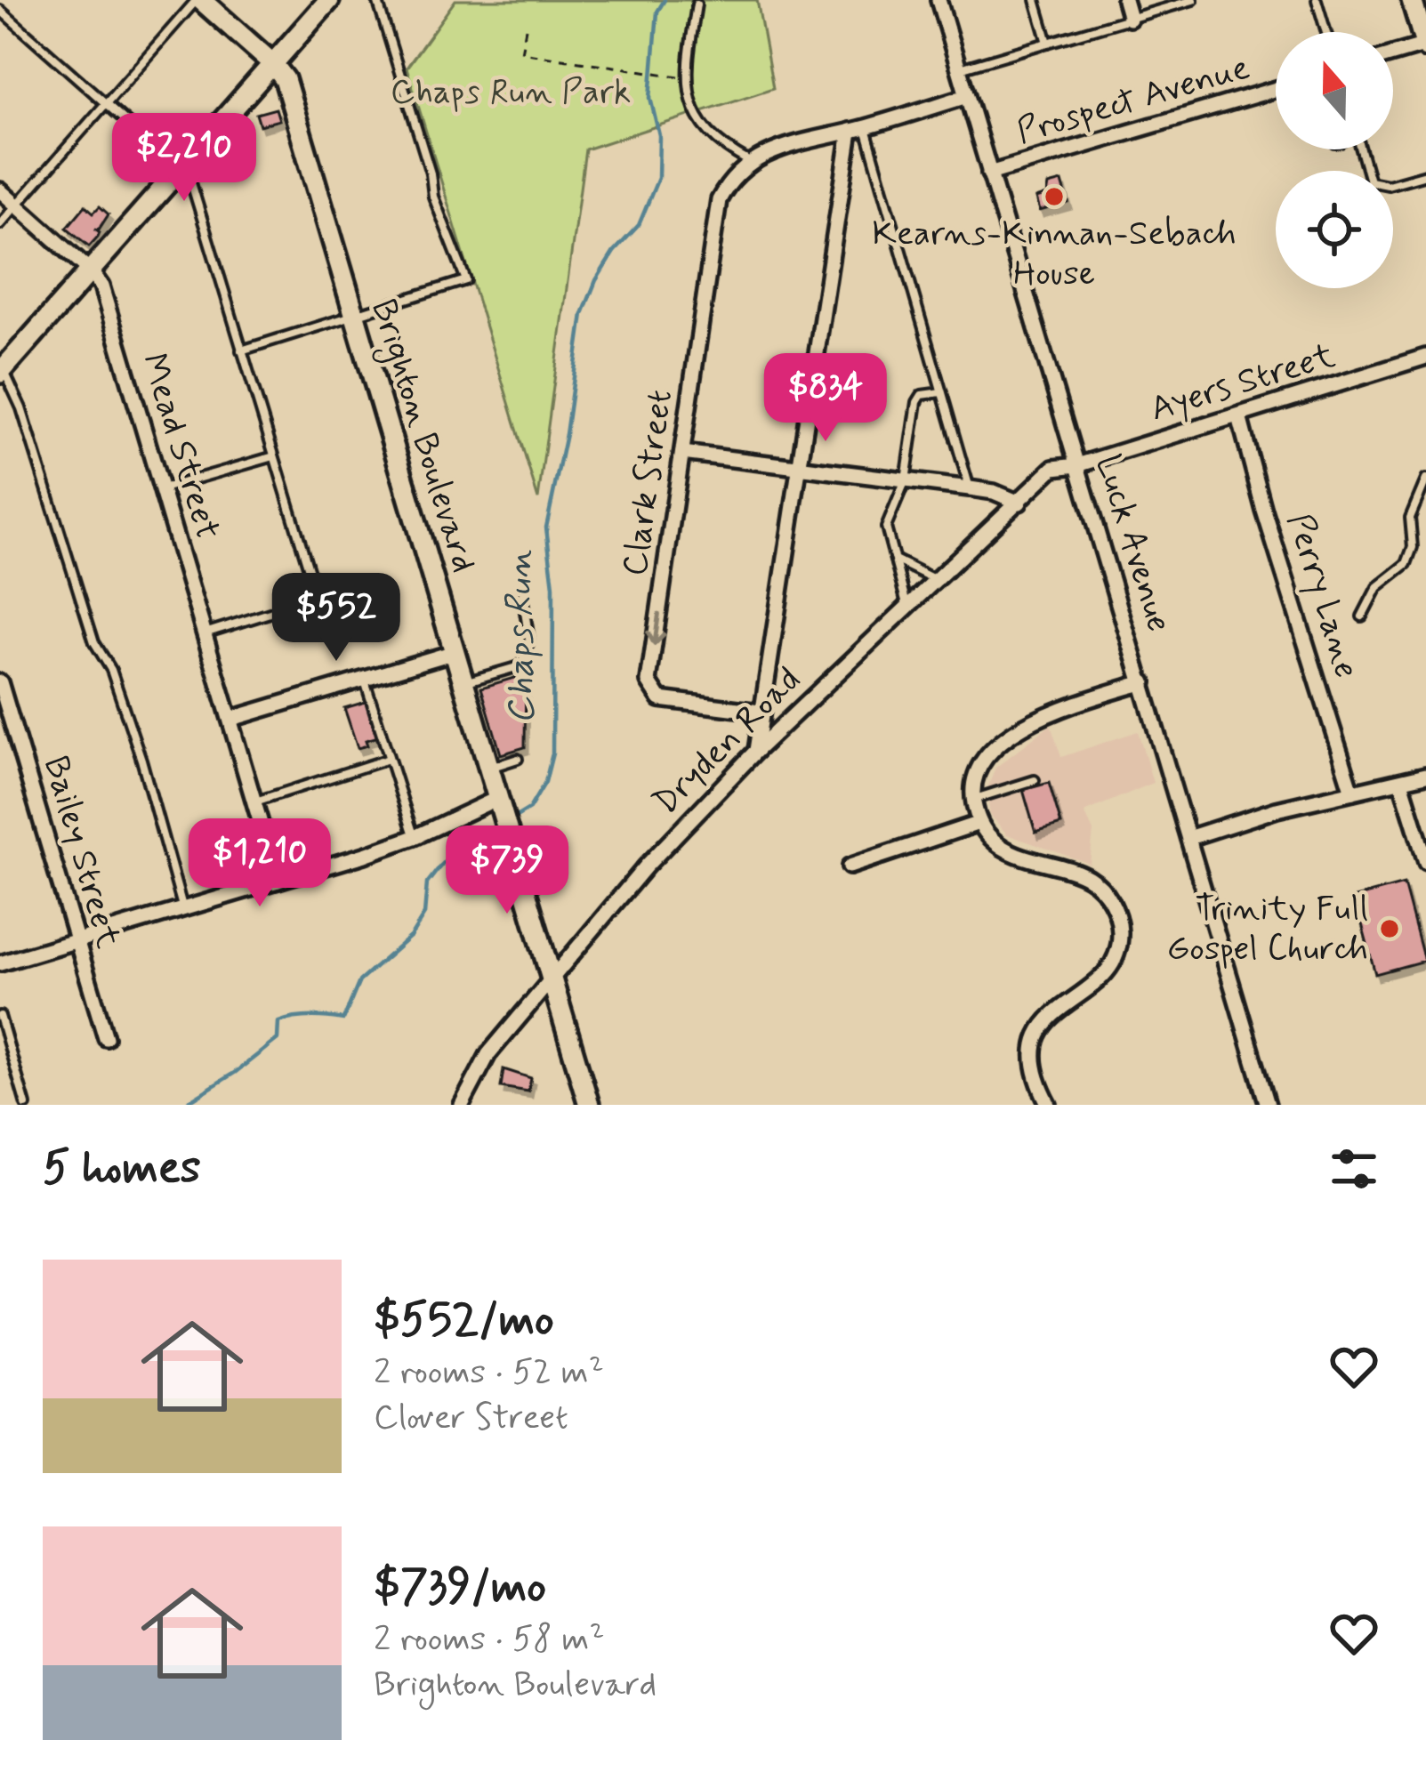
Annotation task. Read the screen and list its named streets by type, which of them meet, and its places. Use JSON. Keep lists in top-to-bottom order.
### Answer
{
  "streets": {
    "street": [
      "Prospect Avenue",
      "Ayers Street",
      "Brighton Boulevard",
      "Mead Street",
      "Clark Street",
      "Luck Avenue",
      "Perry Lane",
      "Dryden Road",
      "Bailey Street"
    ]
  },
  "crossings": [
    ["Prospect Avenue", "Luck Avenue"],
    ["Ayers Street", "Luck Avenue"],
    ["Ayers Street", "Perry Lane"],
    ["Ayers Street", "Dryden Road"],
    ["Brighton Boulevard", "Dryden Road"],
    ["Luck Avenue", "Dryden Road"]
  ],
  "water": ["Chaps Run"],
  "parks": ["Chaps Run Park"],
  "places": ["Kearns-Kinnan-Sebach House", "Trinity Full Gospel Church"],
  "north": "top",
  "page": {
    "price": [
      "$2,210",
      "$834",
      "$552",
      "$1,210",
      "$739"
    ],
    "heading": "5 homes",
    "list": [
      {
        "name": "$552/mo",
        "note": "2 rooms · 52 m² · Clover Street"
      },
      {
        "name": "$739/mo",
        "note": "2 rooms · 58 m² · Brighton Boulevard"
      }
    ]
  }
}
